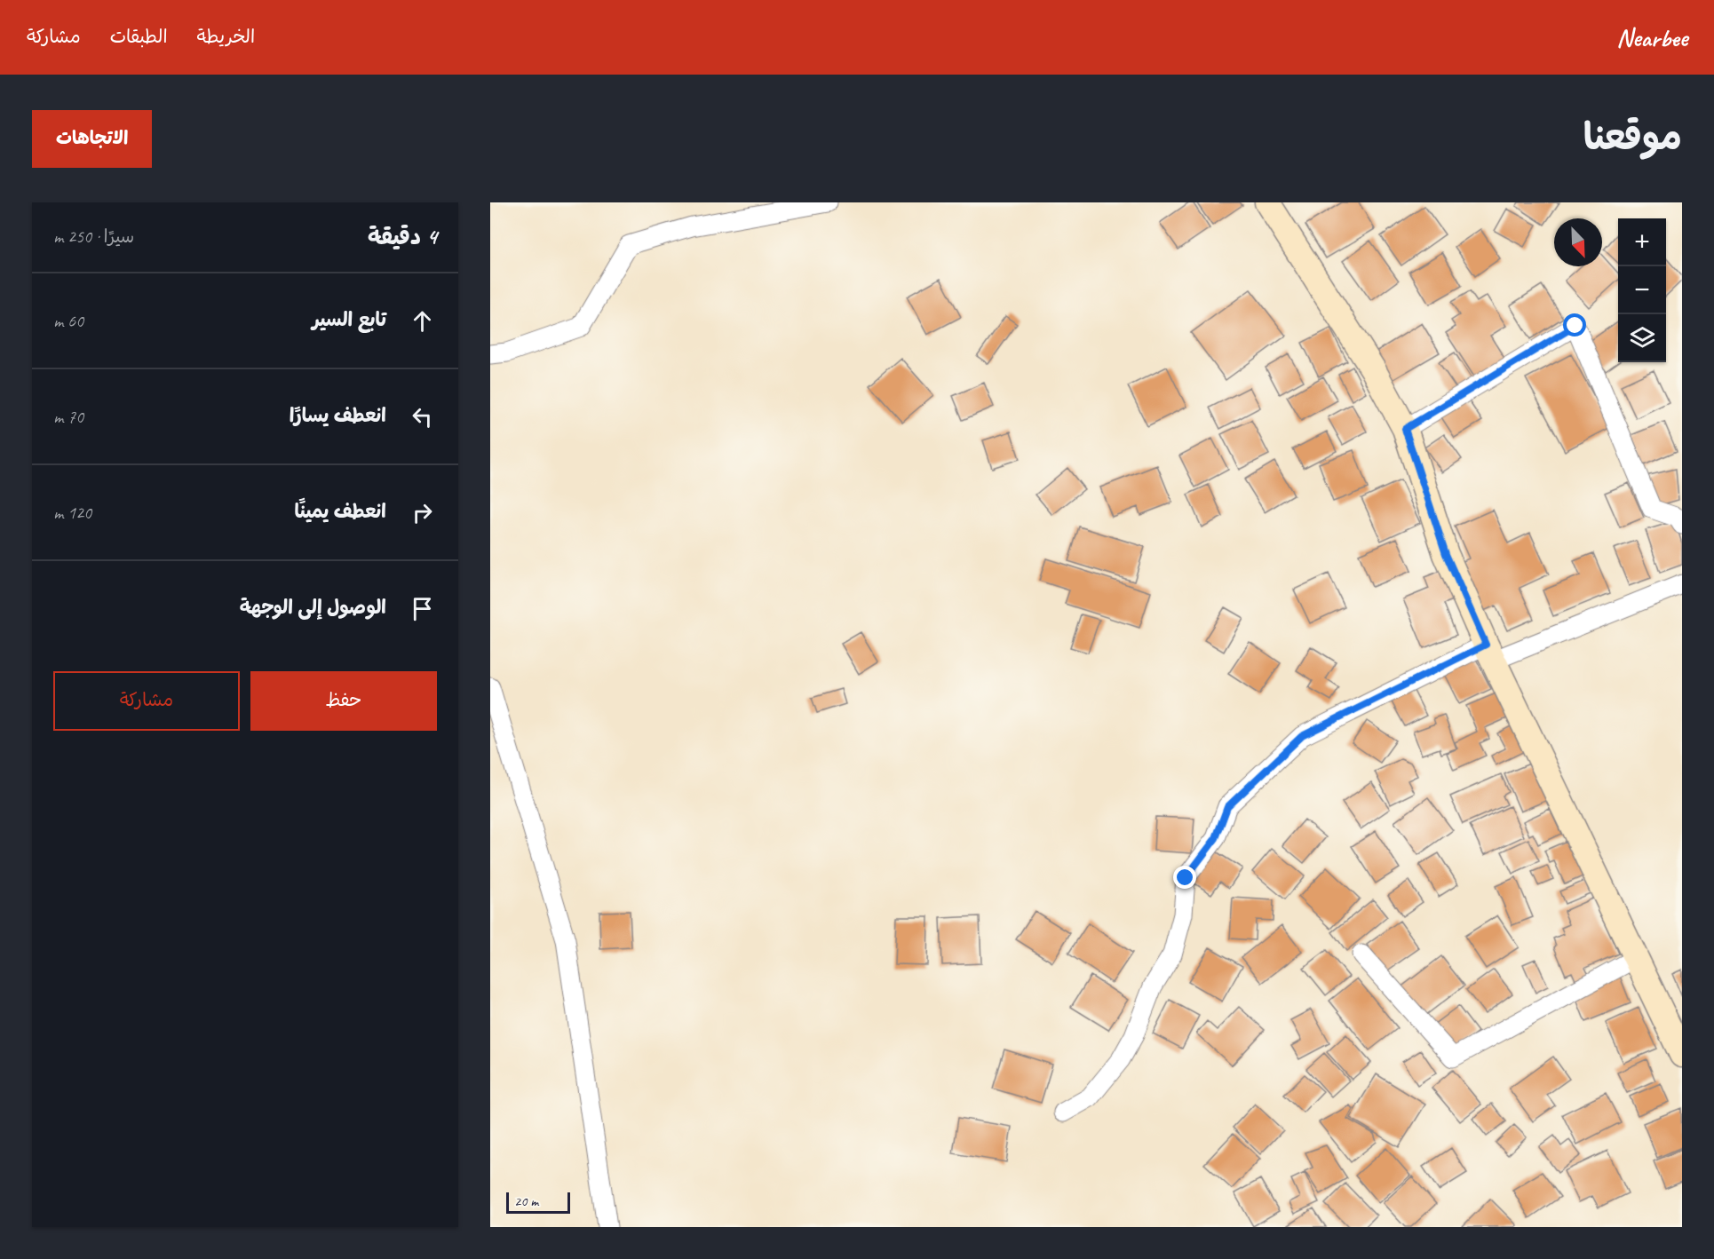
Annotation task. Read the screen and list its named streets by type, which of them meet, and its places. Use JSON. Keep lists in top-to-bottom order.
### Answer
{
  "scale_bar": "20 m",
  "north": "bottom right",
  "page": {
    "header": "Nearbee",
    "nav": ["الخريطة", "الطبقات", "مشاركة"],
    "title": "موقعنا",
    "buttons": [
      "الاتجاهات",
      ["حفظ", "مشاركة"]
    ],
    "heading": ["4 دقيقة", "سيرًا · 250 m"],
    "map_buttons": ["+", "−"],
    "list": [
      ["تابع السير", "60 m"],
      ["انعطف يسارًا", "70 m"],
      ["انعطف يمينًا", "120 m"],
      "الوصول إلى الوجهة"
    ],
    "scale": "20 m"
  }
}
